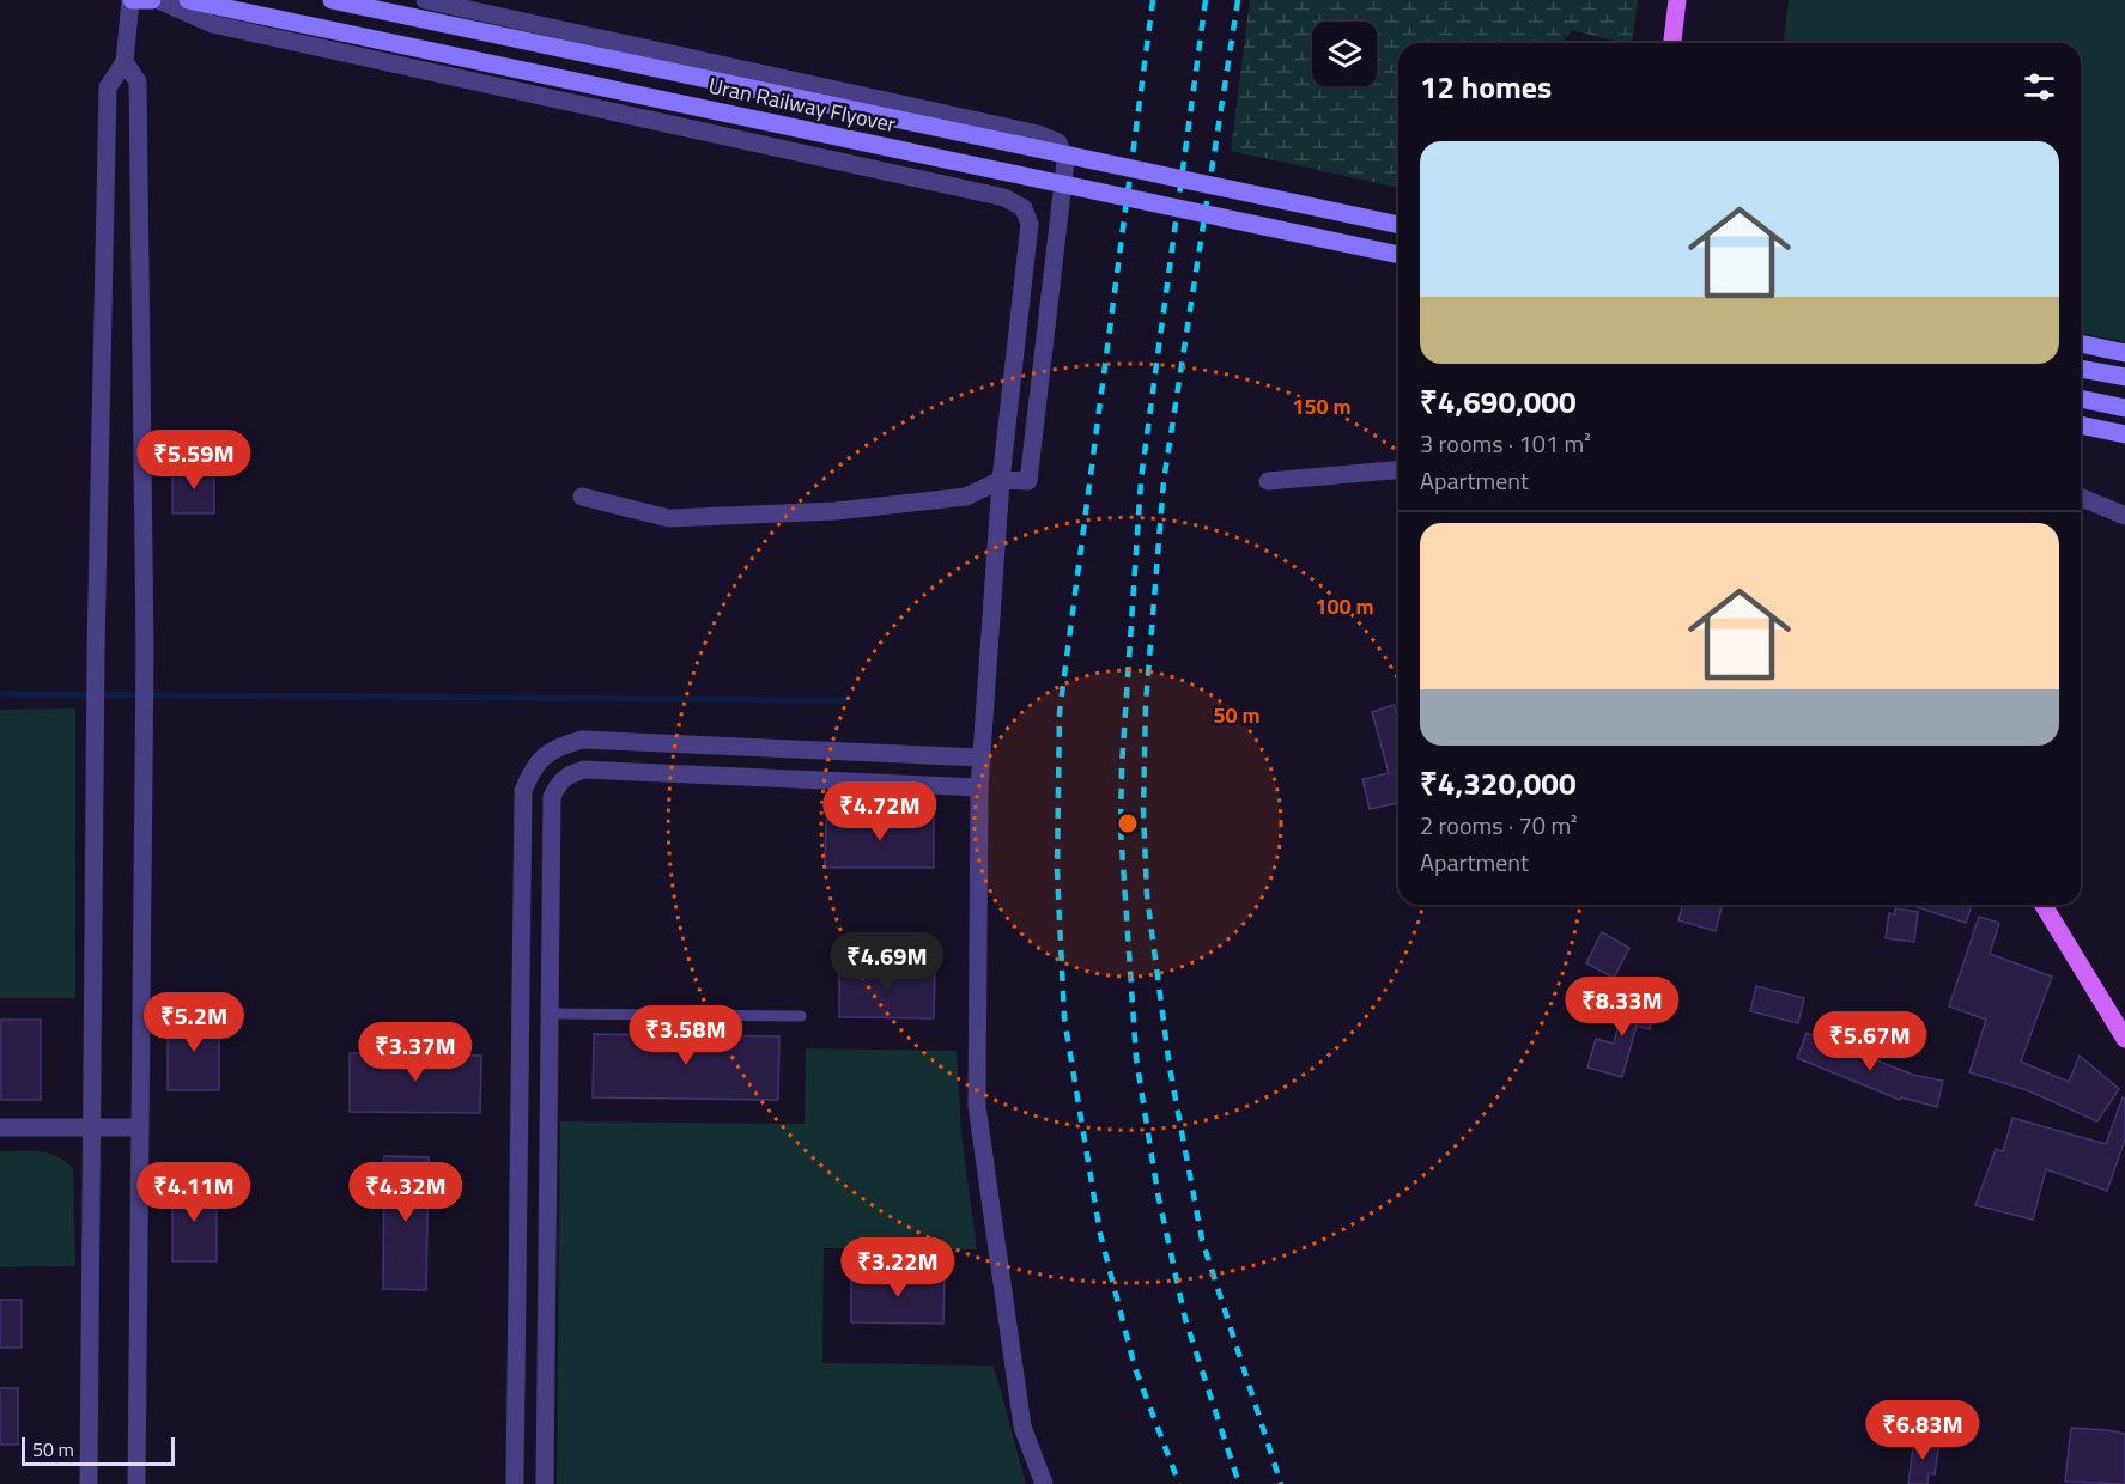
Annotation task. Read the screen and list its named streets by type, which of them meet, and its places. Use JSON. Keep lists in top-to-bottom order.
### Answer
{
  "streets": {
    "main road": ["Uran Railway Flyover"]
  },
  "scale_bar": "50 m",
  "page": {
    "heading": "12 homes",
    "list": [
      {
        "name": "₹4,690,000",
        "note": "3 rooms · 101 m² · Apartment"
      },
      {
        "name": "₹4,320,000",
        "note": "2 rooms · 70 m² · Apartment"
      }
    ],
    "price": [
      "₹5.59M",
      "₹4.72M",
      "₹4.69M",
      "₹8.33M",
      "₹5.2M",
      "₹3.58M",
      "₹5.67M",
      "₹3.37M",
      "₹4.11M",
      "₹4.32M",
      "₹3.22M",
      "₹6.83M"
    ],
    "scale": "50 m"
  },
  "rings": ["150 m", "100 m", "50 m"]
}
